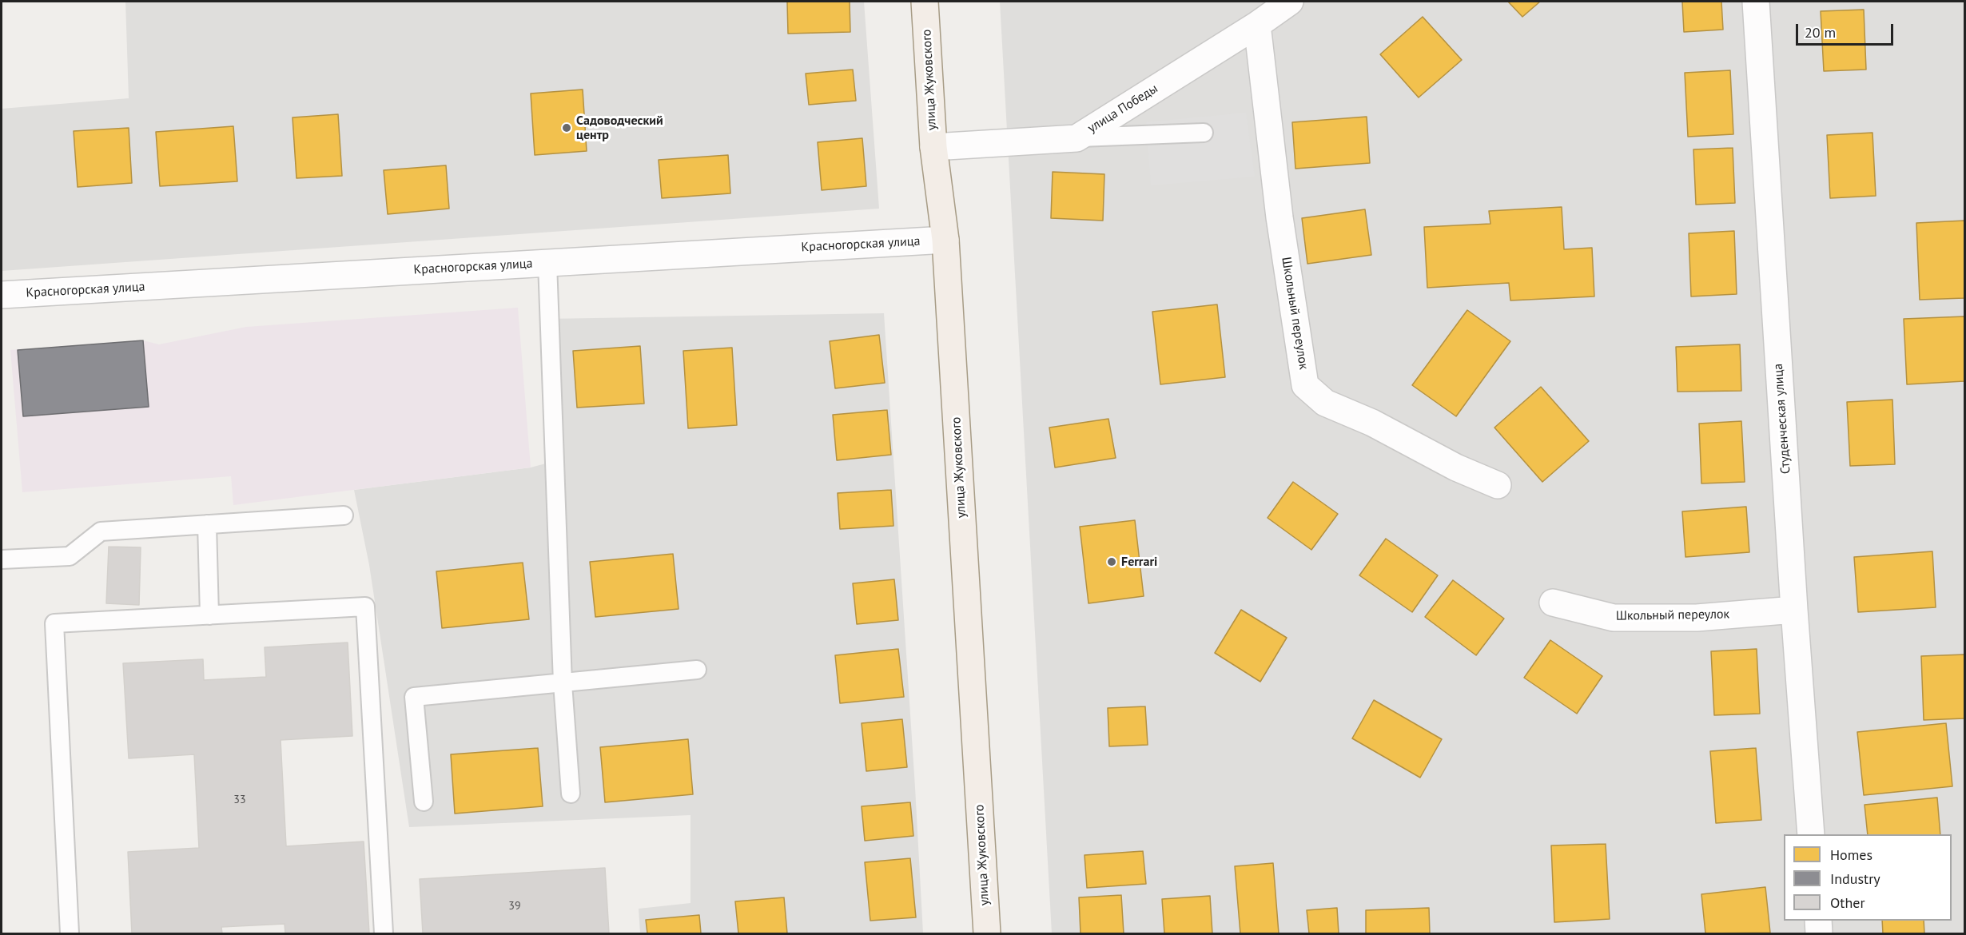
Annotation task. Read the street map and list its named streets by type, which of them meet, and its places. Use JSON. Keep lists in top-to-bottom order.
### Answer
{
  "streets": {
    "main road": ["улица Жуковского"],
    "street": [
      "улица Победы",
      "Красногорская улица",
      "Школьный переулок",
      "Студенческая улица"
    ]
  },
  "crossings": [
    ["улица Жуковского", "улица Победы"],
    ["улица Жуковского", "Красногорская улица"],
    ["улица Победы", "Школьный переулок"],
    ["Школьный переулок", "Студенческая улица"]
  ],
  "places": ["Садоводческий центр", "Ferrari"],
  "house_numbers": ["33", "39"],
  "legend": ["Homes", "Industry", "Other"],
  "scale_bar": "20 m"
}
